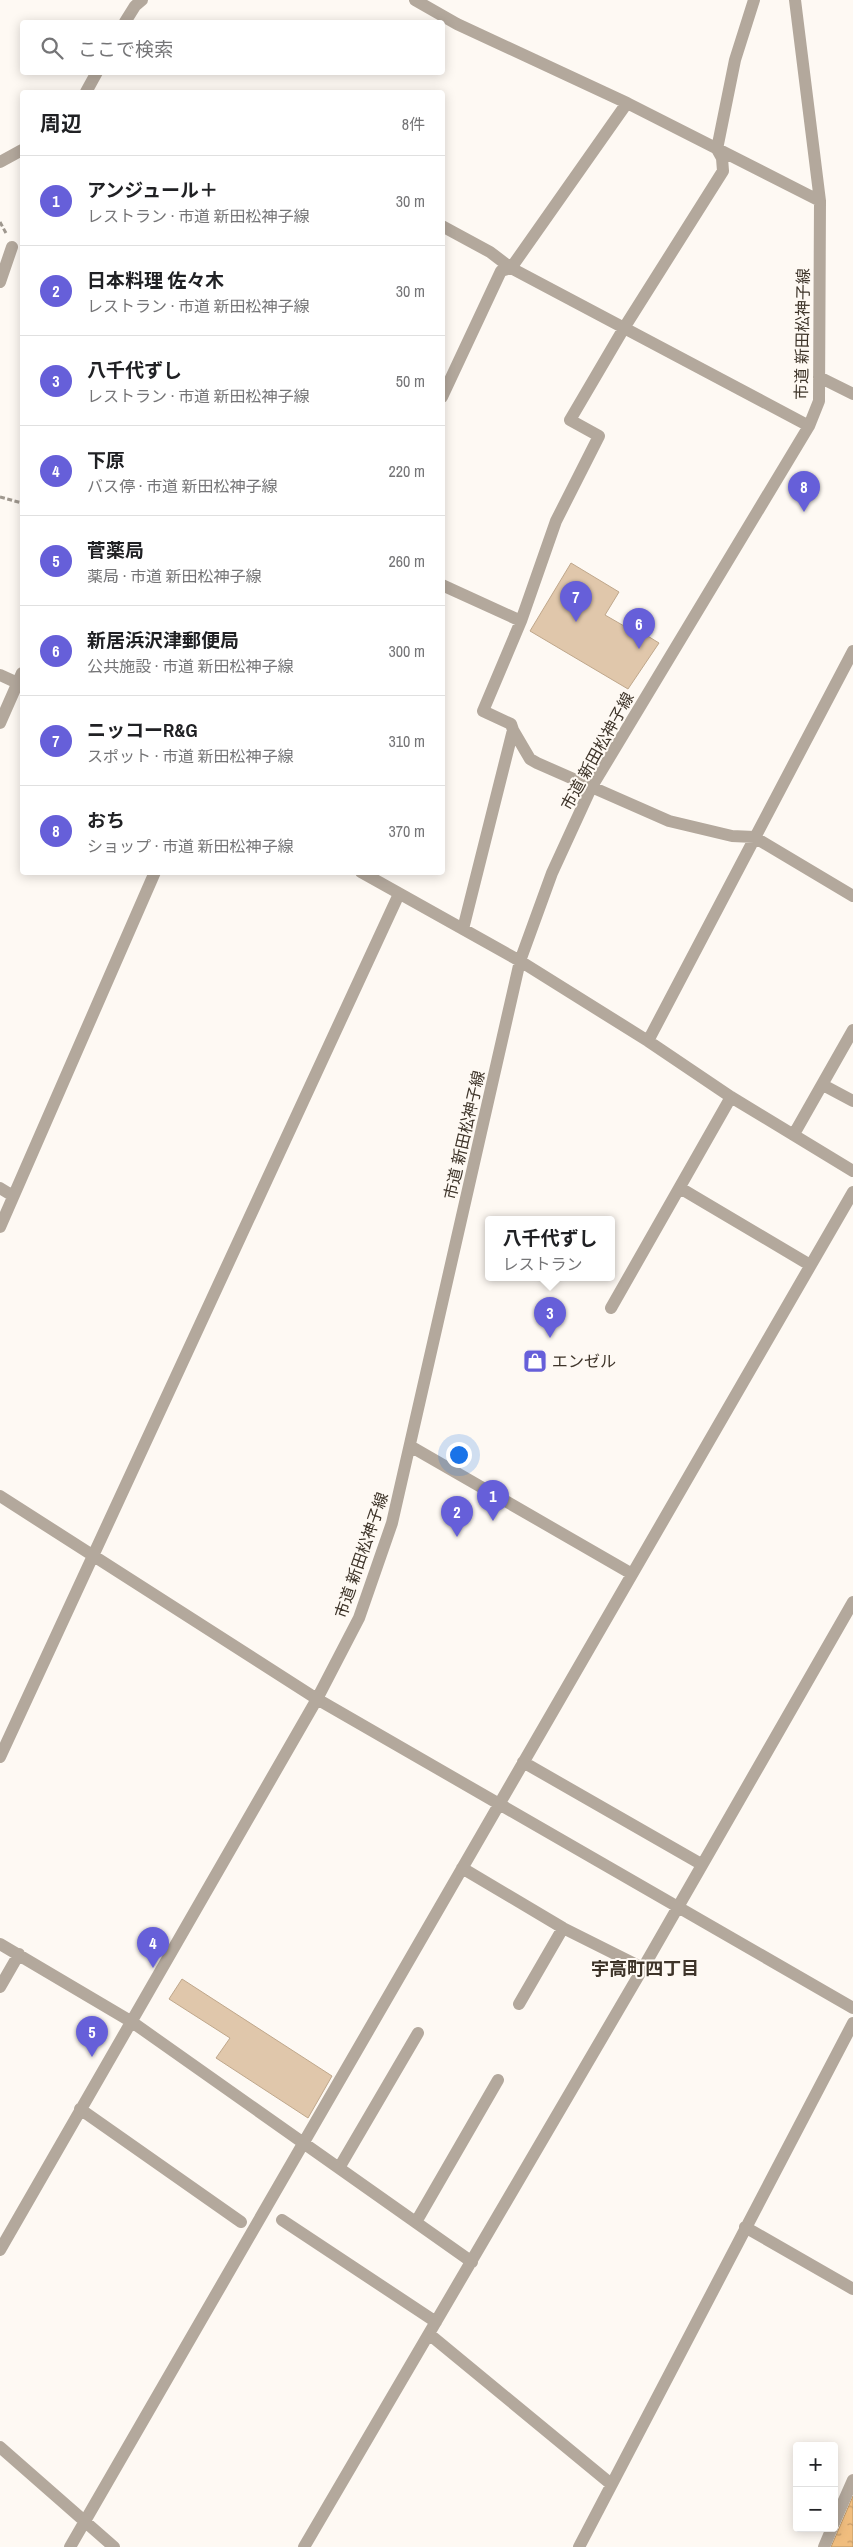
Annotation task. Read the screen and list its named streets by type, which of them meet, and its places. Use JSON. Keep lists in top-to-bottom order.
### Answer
{
  "streets": {
    "street": ["市道 新田松神子線"]
  },
  "districts": ["宇高町四丁目"],
  "places": {
    "shop": ["エンゼル"]
  },
  "page": {
    "search": "ここで検索",
    "heading": ["周辺", "8件"],
    "list": [
      {
        "mark": "1",
        "name": "アンジュール＋",
        "note": "レストラン · 市道 新田松神子線",
        "value": "30 m"
      },
      {
        "mark": "2",
        "name": "日本料理 佐々木",
        "note": "レストラン · 市道 新田松神子線",
        "value": "30 m"
      },
      {
        "mark": "3",
        "name": "八千代ずし",
        "note": "レストラン · 市道 新田松神子線",
        "value": "50 m"
      },
      {
        "mark": "4",
        "name": "下原",
        "note": "バス停 · 市道 新田松神子線",
        "value": "220 m"
      },
      {
        "mark": "5",
        "name": "菅薬局",
        "note": "薬局 · 市道 新田松神子線",
        "value": "260 m"
      },
      {
        "mark": "6",
        "name": "新居浜沢津郵便局",
        "note": "公共施設 · 市道 新田松神子線",
        "value": "300 m"
      },
      {
        "mark": "7",
        "name": "ニッコーR&G",
        "note": "スポット · 市道 新田松神子線",
        "value": "310 m"
      },
      {
        "mark": "8",
        "name": "おち",
        "note": "ショップ · 市道 新田松神子線",
        "value": "370 m"
      }
    ],
    "pins": [
      "8",
      "7",
      "6",
      "3",
      "1",
      "2",
      "4",
      "5"
    ],
    "popup": ["八千代ずし", "レストラン"],
    "map_buttons": ["+", "−"]
  }
}
